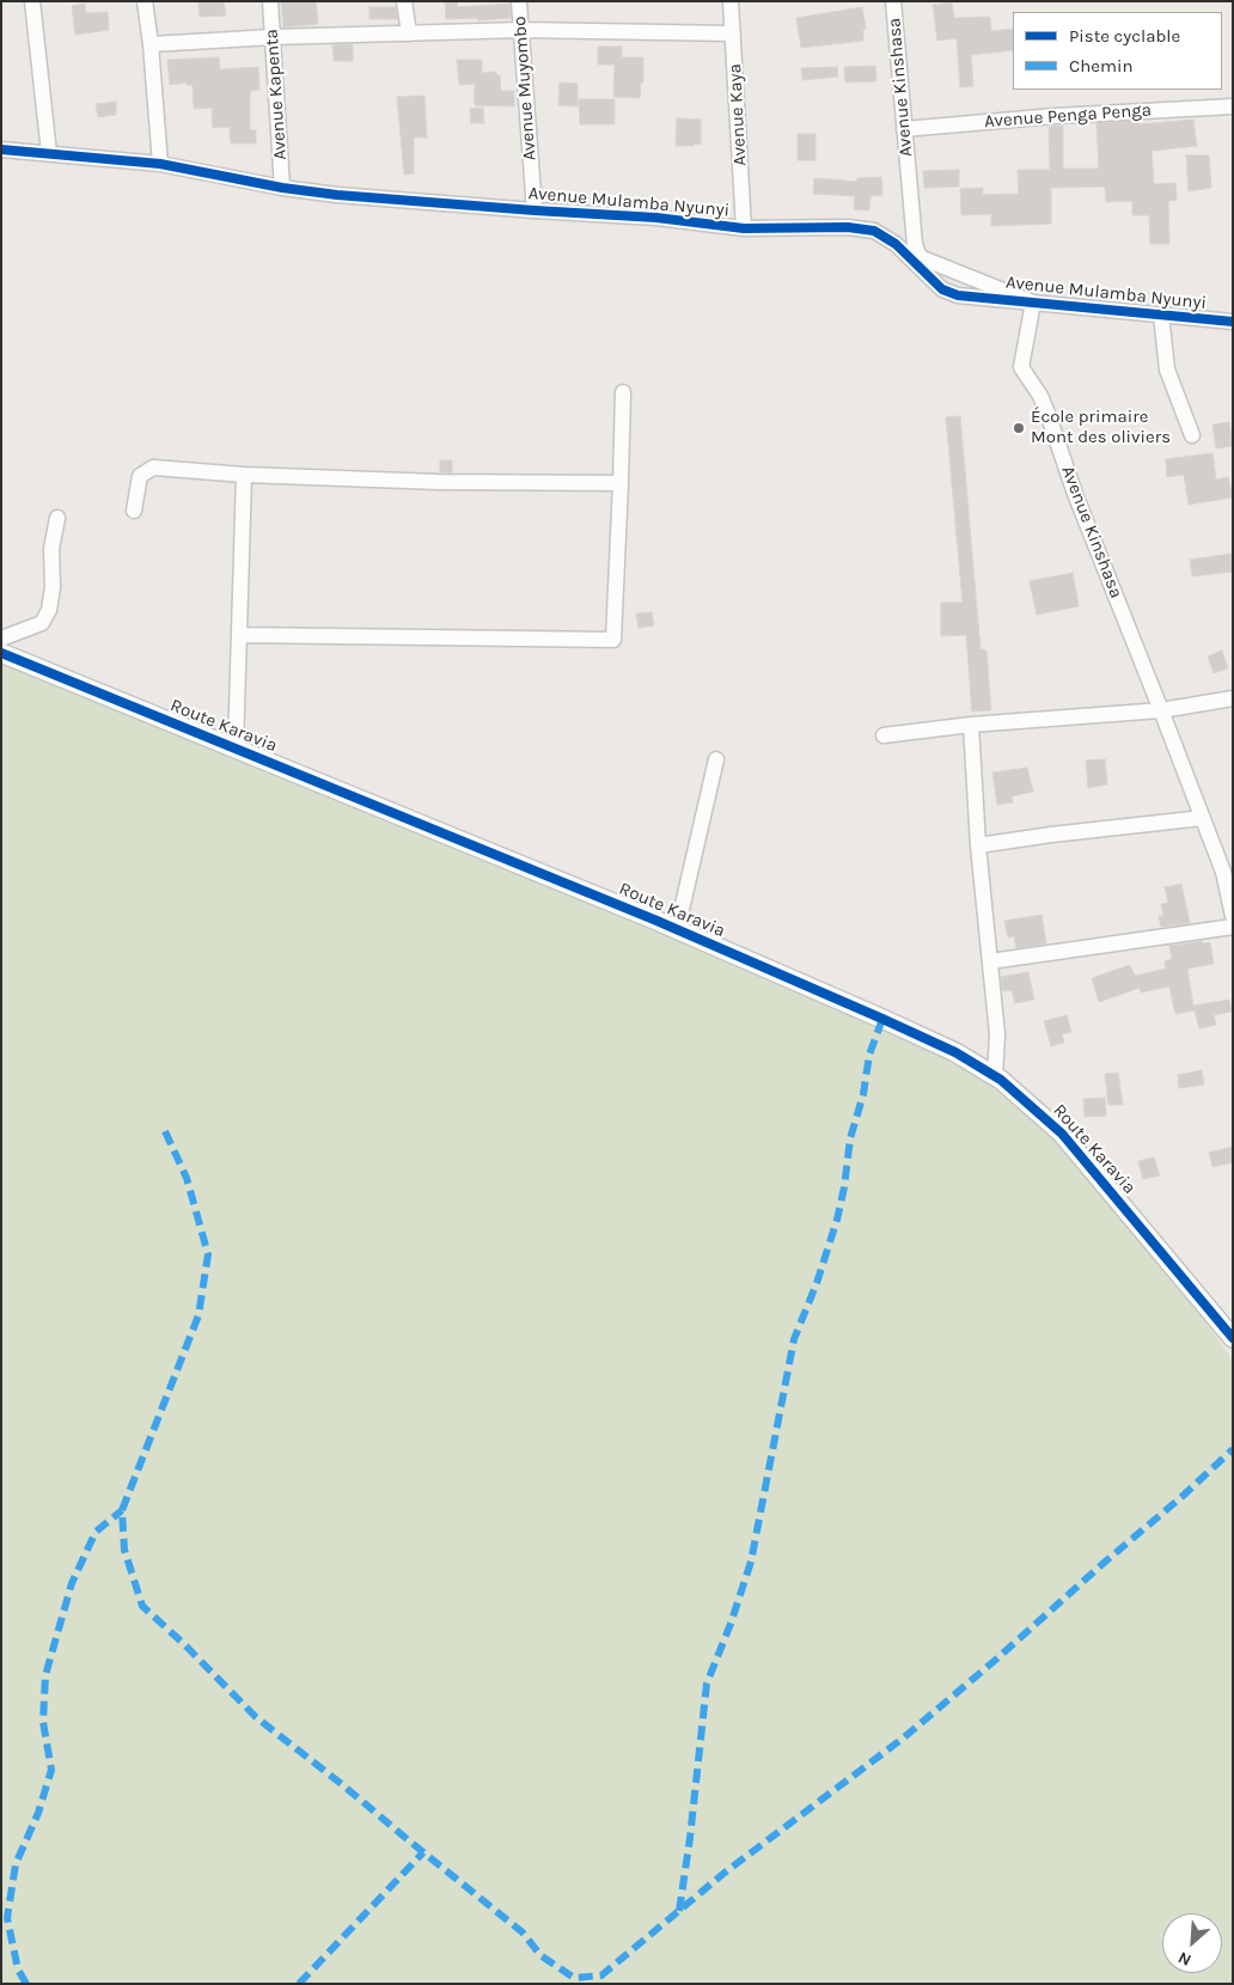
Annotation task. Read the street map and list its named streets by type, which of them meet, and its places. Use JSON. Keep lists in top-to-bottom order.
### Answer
{
  "streets": {
    "street": [
      "Avenue Kinshasa",
      "Avenue Muyombo",
      "Avenue Kapenta",
      "Avenue Kaya",
      "Avenue Penga Penga",
      "Avenue Mulamba Nyunyi",
      "Route Karavia"
    ]
  },
  "crossings": [
    ["Avenue Kinshasa", "Avenue Penga Penga"],
    ["Avenue Kinshasa", "Avenue Mulamba Nyunyi"],
    ["Avenue Muyombo", "Avenue Mulamba Nyunyi"],
    ["Avenue Kapenta", "Avenue Mulamba Nyunyi"],
    ["Avenue Kaya", "Avenue Mulamba Nyunyi"]
  ],
  "places": ["École primaire Mont des oliviers"],
  "legend": ["Piste cyclable", "Chemin"],
  "north": "bottom left"
}
